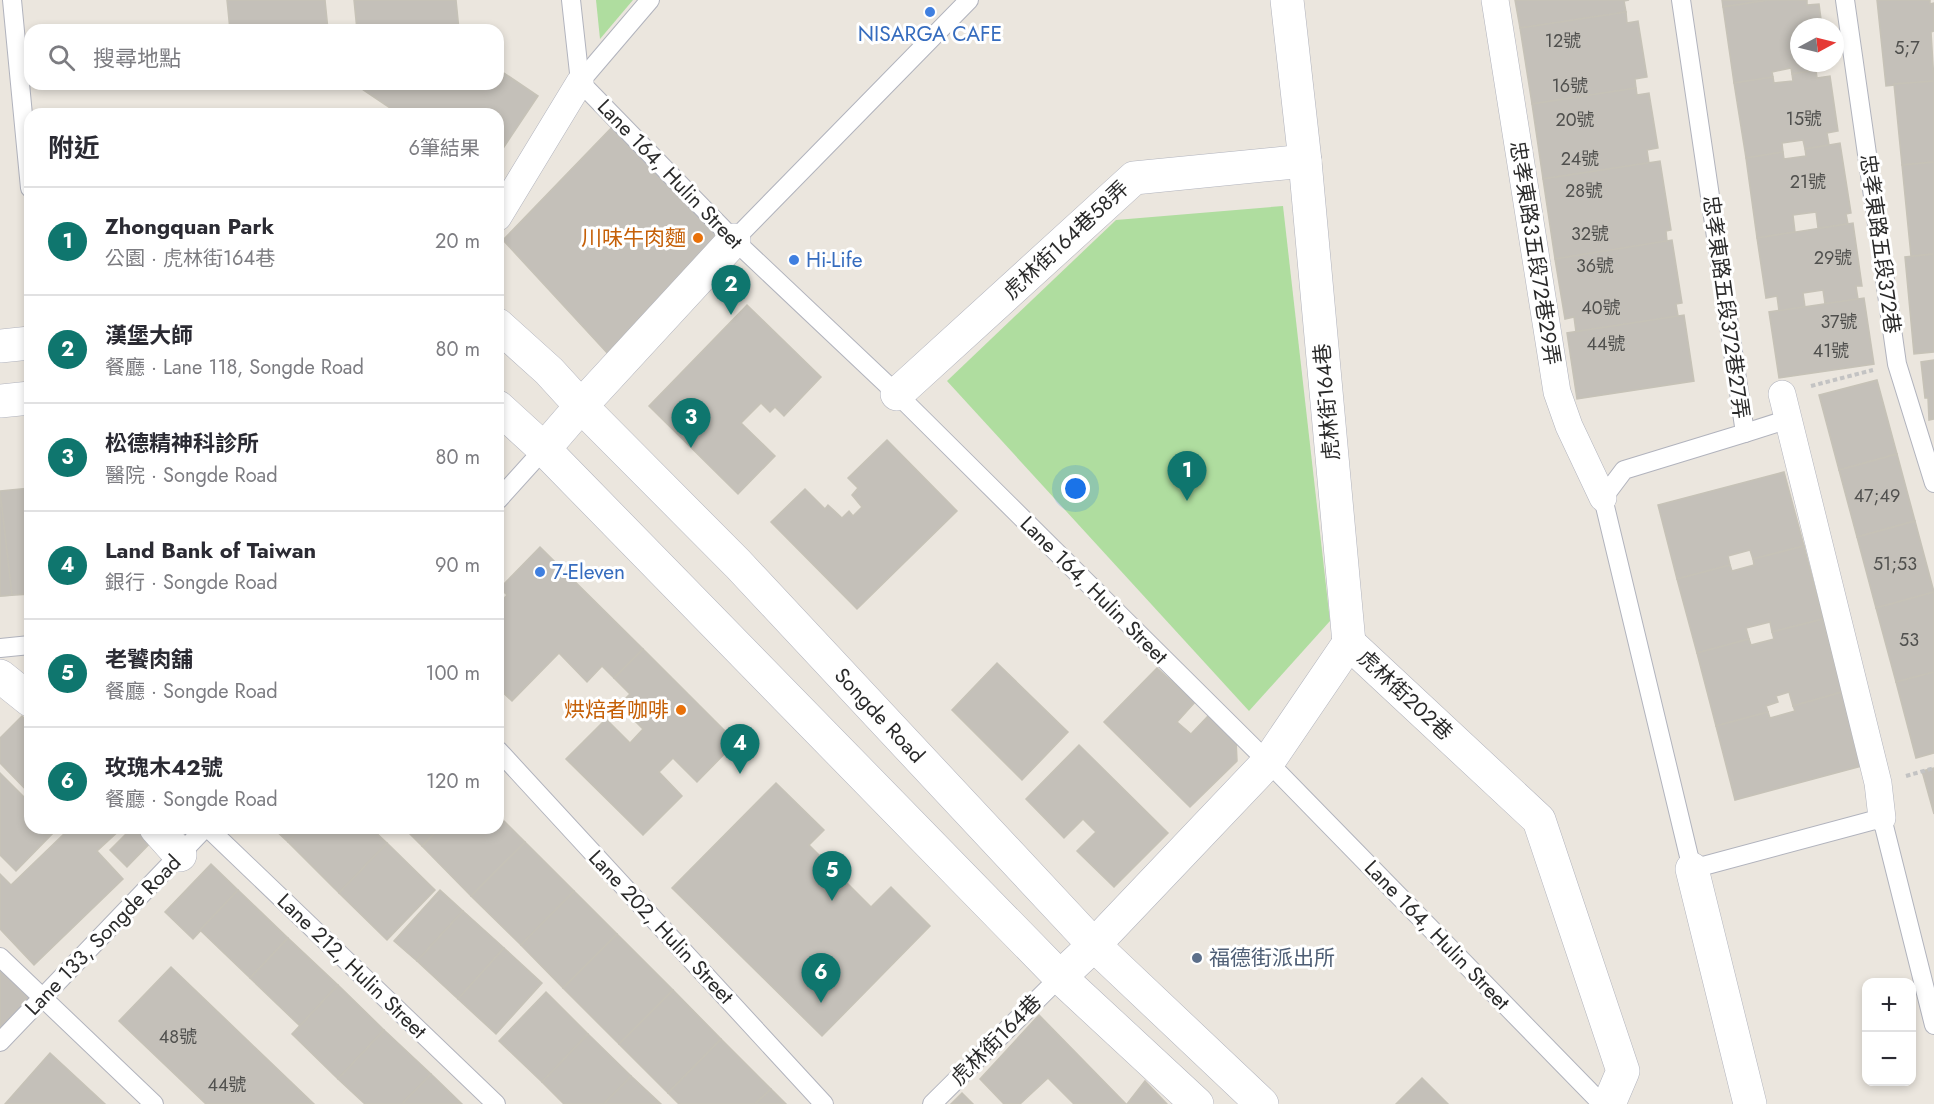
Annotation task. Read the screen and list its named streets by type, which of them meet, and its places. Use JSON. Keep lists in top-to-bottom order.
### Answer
{
  "streets": {
    "street": [
      "虎林街164巷58弄",
      "忠孝東路3五段72巷29弄",
      "虎林街164巷",
      "虎林街202巷",
      "Songde Road"
    ],
    "lane": [
      "Lane 164, Hulin Street",
      "忠孝東路五段372巷",
      "忠孝東路五段372巷27弄",
      "Lane 202, Hulin Street",
      "Lane 133, Songde Road",
      "Lane 212, Hulin Street"
    ]
  },
  "crossings": [
    ["Lane 164, Hulin Street", "虎林街164巷58弄"],
    ["Lane 164, Hulin Street", "虎林街202巷"],
    ["虎林街164巷58弄", "虎林街164巷"],
    ["忠孝東路3五段72巷29弄", "忠孝東路五段372巷27弄"],
    ["虎林街164巷", "虎林街202巷"],
    ["虎林街202巷", "Songde Road"]
  ],
  "places": [
    "NISARGA CAFE",
    "川味牛肉麵",
    "Hi-Life",
    "7-Eleven",
    "烘焙者咖啡",
    "福德街派出所"
  ],
  "house_numbers": [
    "12號",
    "5;7",
    "16號",
    "15號",
    "20號",
    "24號",
    "21號",
    "28號",
    "32號",
    "29號",
    "36號",
    "40號",
    "37號",
    "44號",
    "41號",
    "47;49",
    "51;53",
    "53",
    "48號",
    "44號"
  ],
  "north": "right",
  "page": {
    "search": "搜尋地點",
    "heading": ["附近", "6筆結果"],
    "list": [
      {
        "mark": "1",
        "name": "Zhongquan Park",
        "note": "公園 · 虎林街164巷",
        "value": "20 m"
      },
      {
        "mark": "2",
        "name": "漢堡大師",
        "note": "餐廳 · Lane 118, Songde Road",
        "value": "80 m"
      },
      {
        "mark": "3",
        "name": "松德精神科診所",
        "note": "醫院 · Songde Road",
        "value": "80 m"
      },
      {
        "mark": "4",
        "name": "Land Bank of Taiwan",
        "note": "銀行 · Songde Road",
        "value": "90 m"
      },
      {
        "mark": "5",
        "name": "老饕肉舖",
        "note": "餐廳 · Songde Road",
        "value": "100 m"
      },
      {
        "mark": "6",
        "name": "玫瑰木42號",
        "note": "餐廳 · Songde Road",
        "value": "120 m"
      }
    ],
    "pins": [
      "2",
      "3",
      "1",
      "4",
      "5",
      "6"
    ],
    "map_buttons": ["+", "−"]
  }
}
